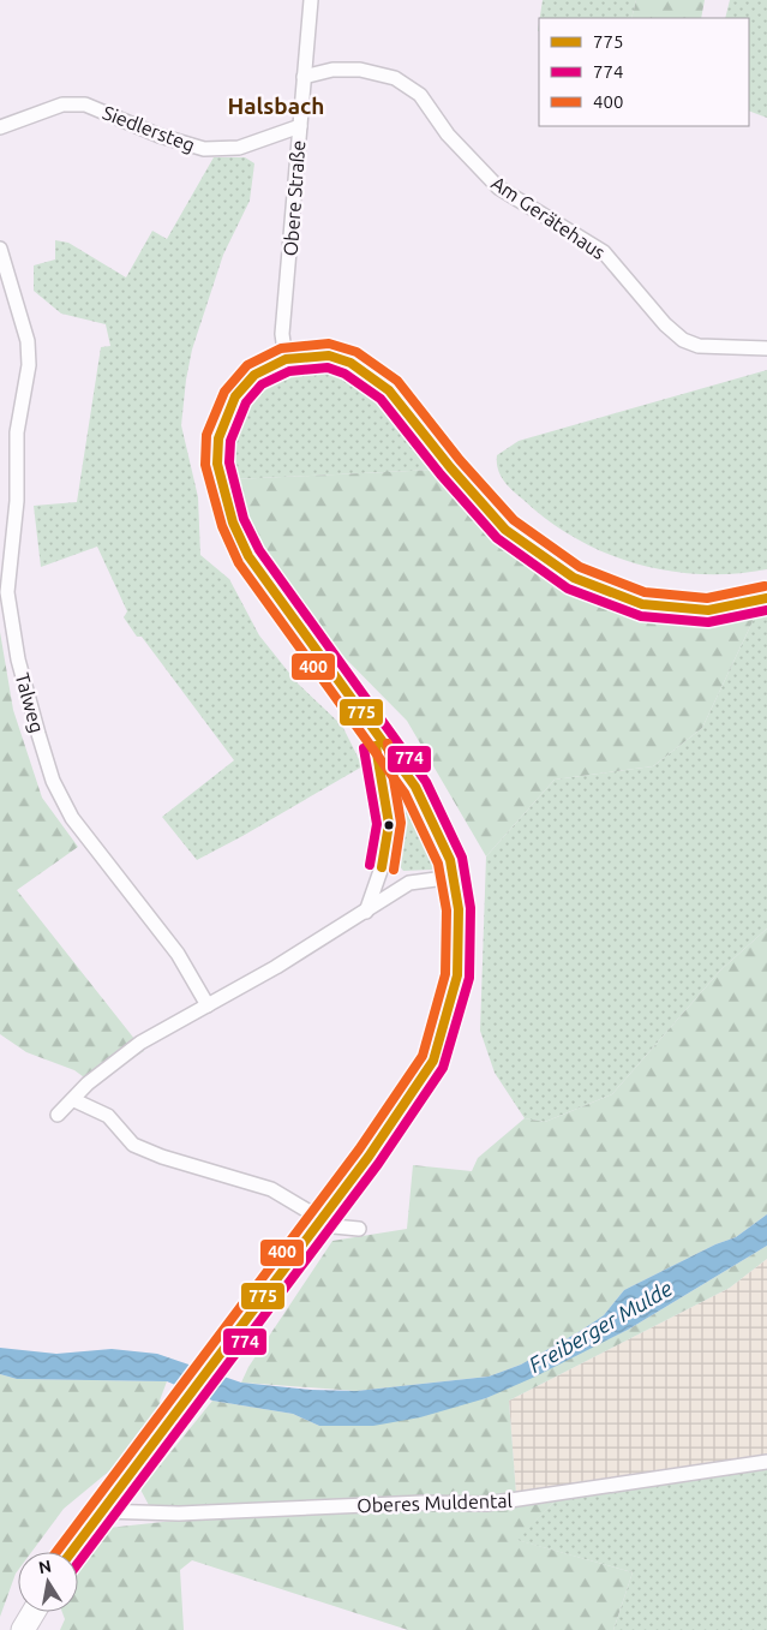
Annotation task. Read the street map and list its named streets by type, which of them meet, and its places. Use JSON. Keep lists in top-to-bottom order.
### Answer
{
  "streets": {
    "street": [
      "Siedlersteg",
      "Obere Straße",
      "Am Gerätehaus",
      "Talweg",
      "Oberes Muldental"
    ]
  },
  "crossings": [
    ["Siedlersteg", "Obere Straße"],
    ["Obere Straße", "Am Gerätehaus"]
  ],
  "districts": ["Halsbach"],
  "water": ["Freiberger Mulde"],
  "lines": ["transit line 400", "transit line 775", "transit line 774"],
  "legend": ["775", "774", "400"],
  "north": "top"
}
